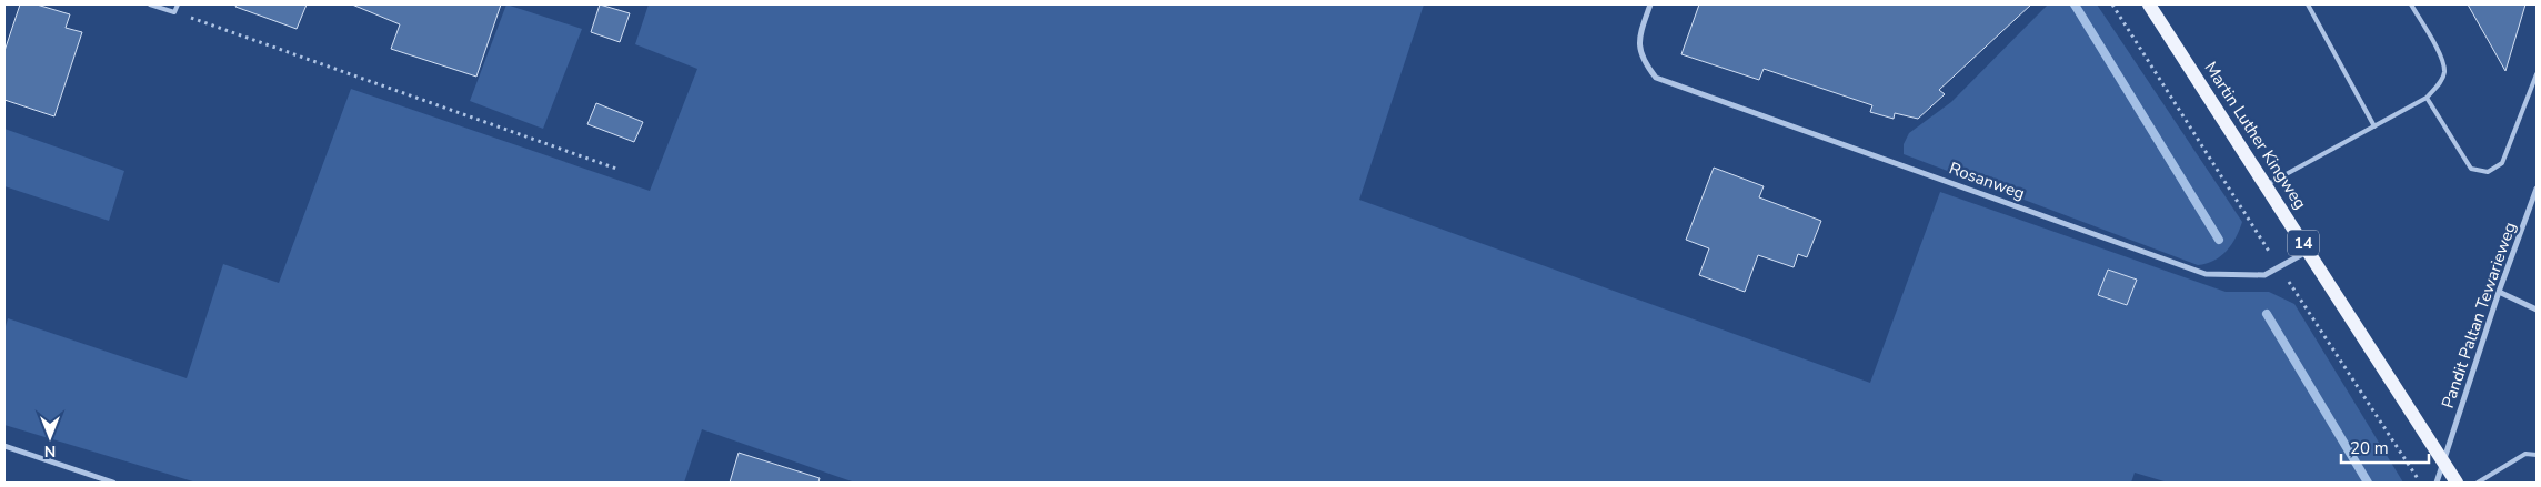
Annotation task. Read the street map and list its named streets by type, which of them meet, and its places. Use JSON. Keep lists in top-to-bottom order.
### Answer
{
  "streets": {
    "main road": ["Martin Luther Kingweg", "14"],
    "street": ["Rosanweg", "Pandit Paltan Tewarieweg"]
  },
  "crossings": [
    ["Martin Luther Kingweg", "Rosanweg"],
    ["Martin Luther Kingweg", "Pandit Paltan Tewarieweg"]
  ],
  "scale_bar": "20 m",
  "north": "bottom"
}
